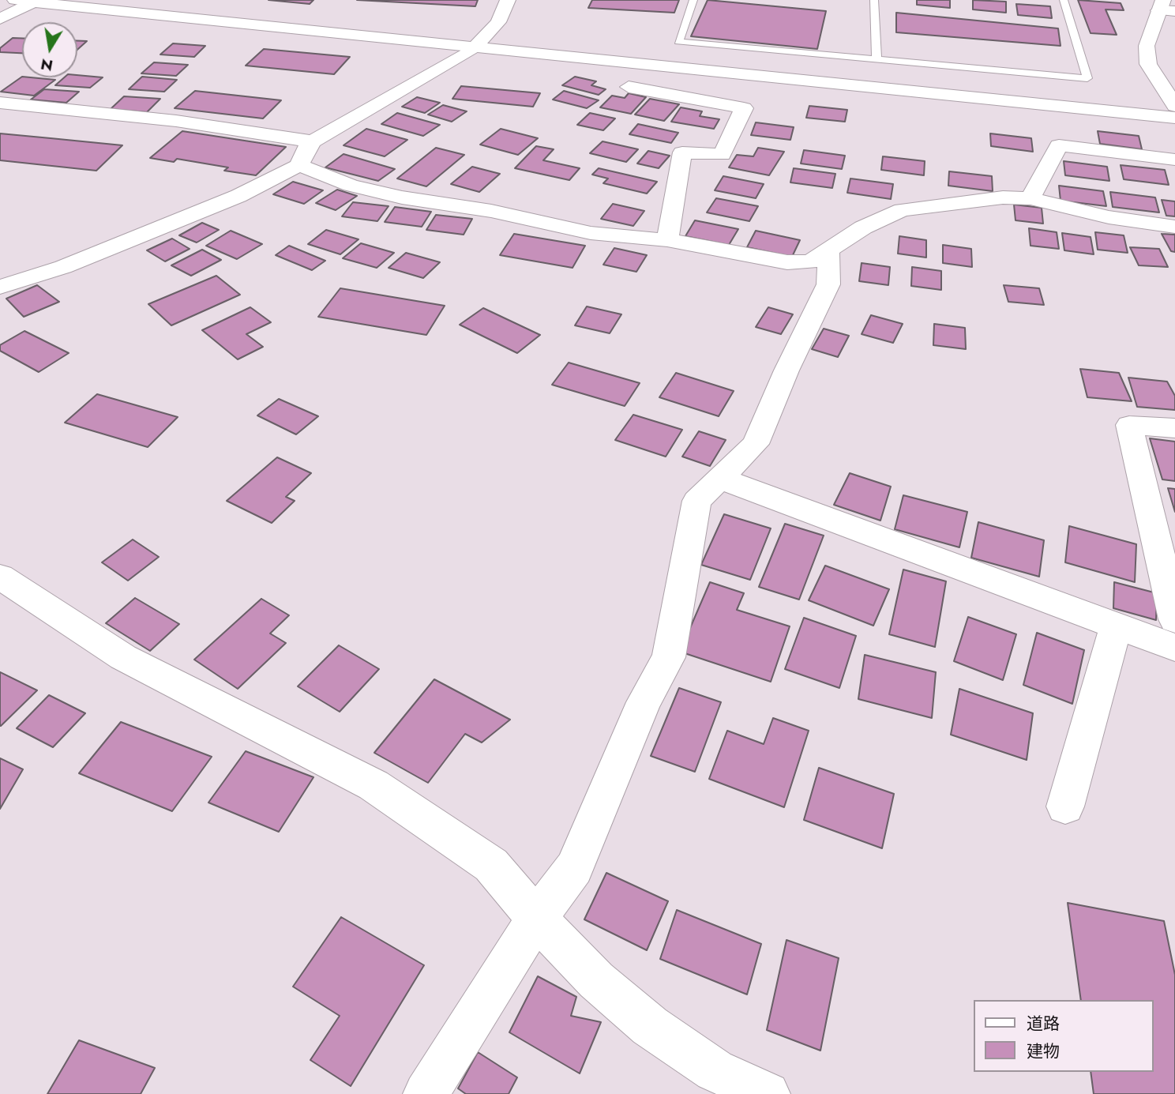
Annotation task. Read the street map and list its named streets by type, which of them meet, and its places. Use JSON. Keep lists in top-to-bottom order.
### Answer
{
  "legend": ["道路", "建物"],
  "north": "bottom"
}
